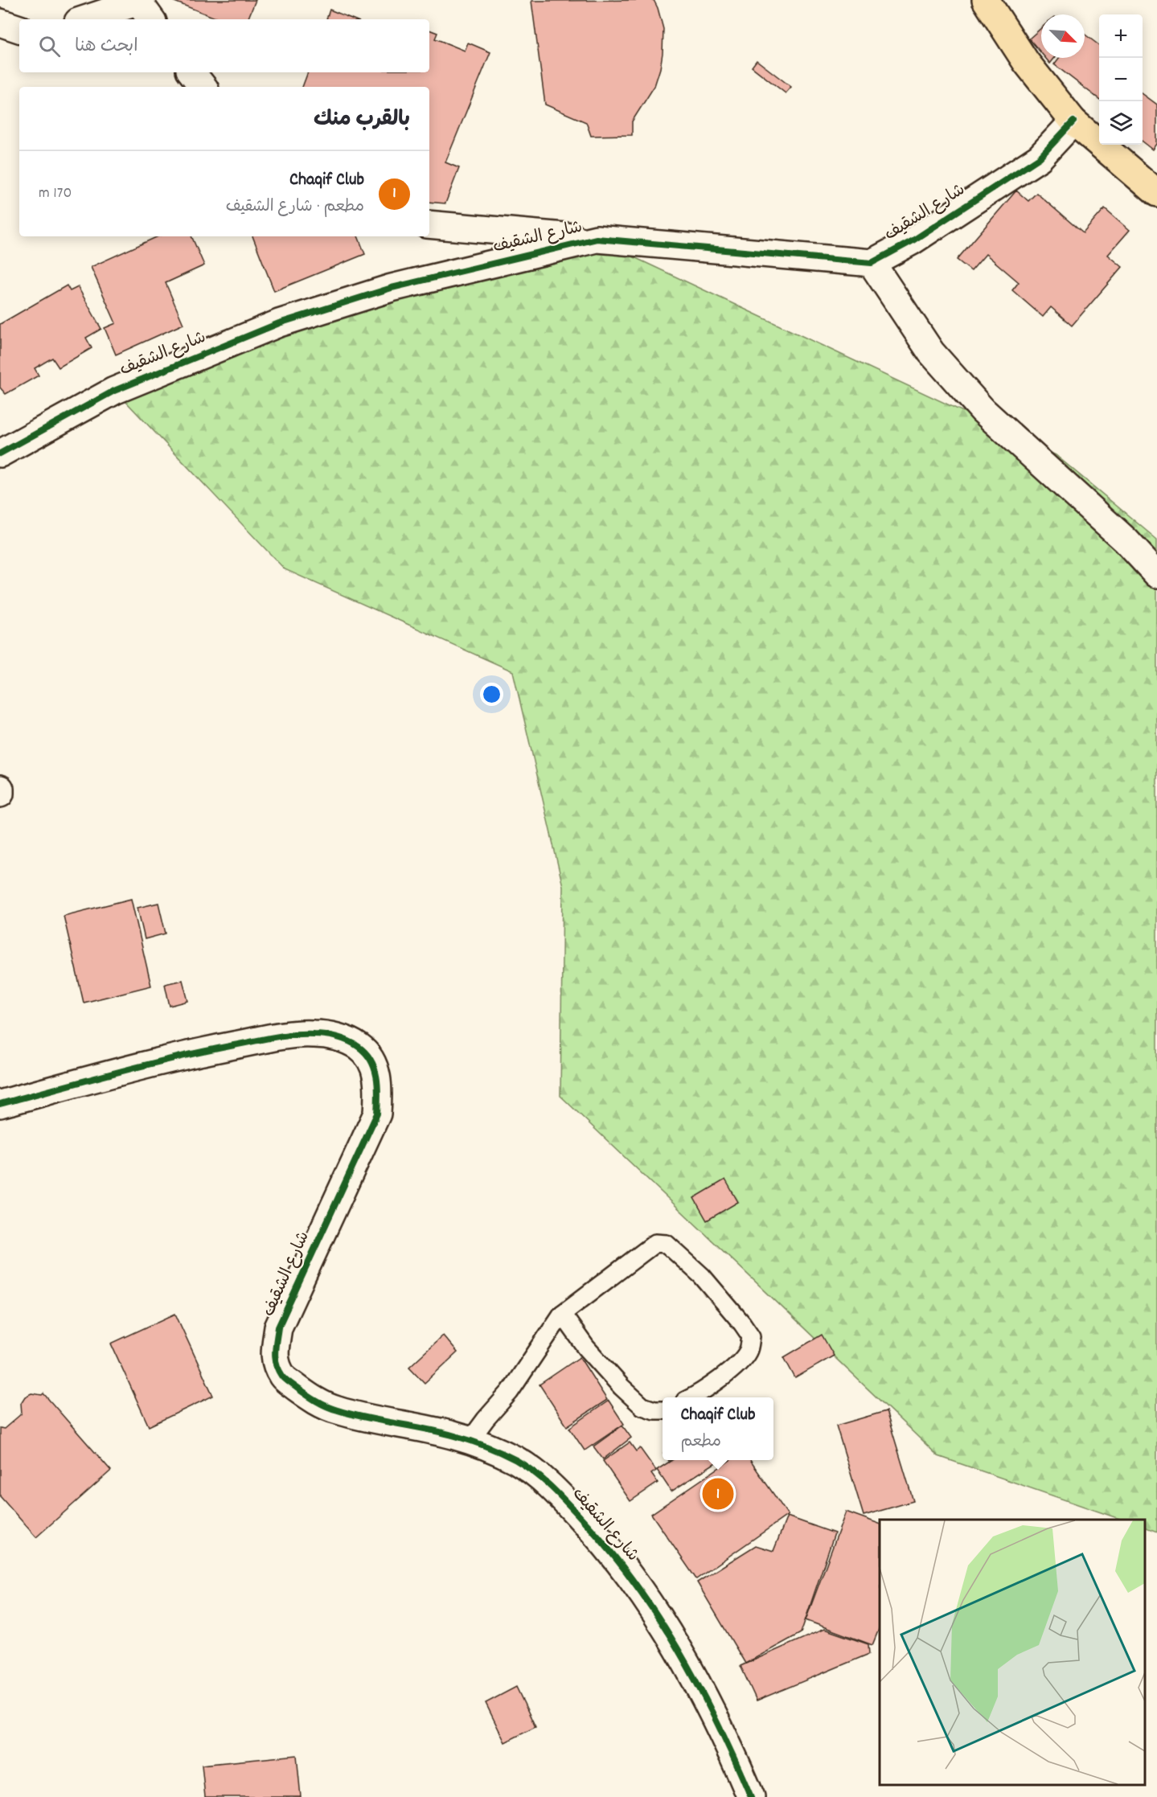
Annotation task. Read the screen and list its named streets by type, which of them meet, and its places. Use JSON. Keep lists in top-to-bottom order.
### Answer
{
  "streets": {
    "street": ["شارع الشقيف"]
  },
  "north": "bottom right",
  "page": {
    "map_buttons": ["+", "−"],
    "search": "ابحث هنا",
    "heading": "بالقرب منك",
    "list": [
      {
        "mark": "1",
        "name": "Chaqif Club",
        "note": "مطعم · شارع الشقيف",
        "value": "170 m"
      }
    ],
    "popup": ["Chaqif Club", "مطعم"],
    "pins": "1"
  }
}
